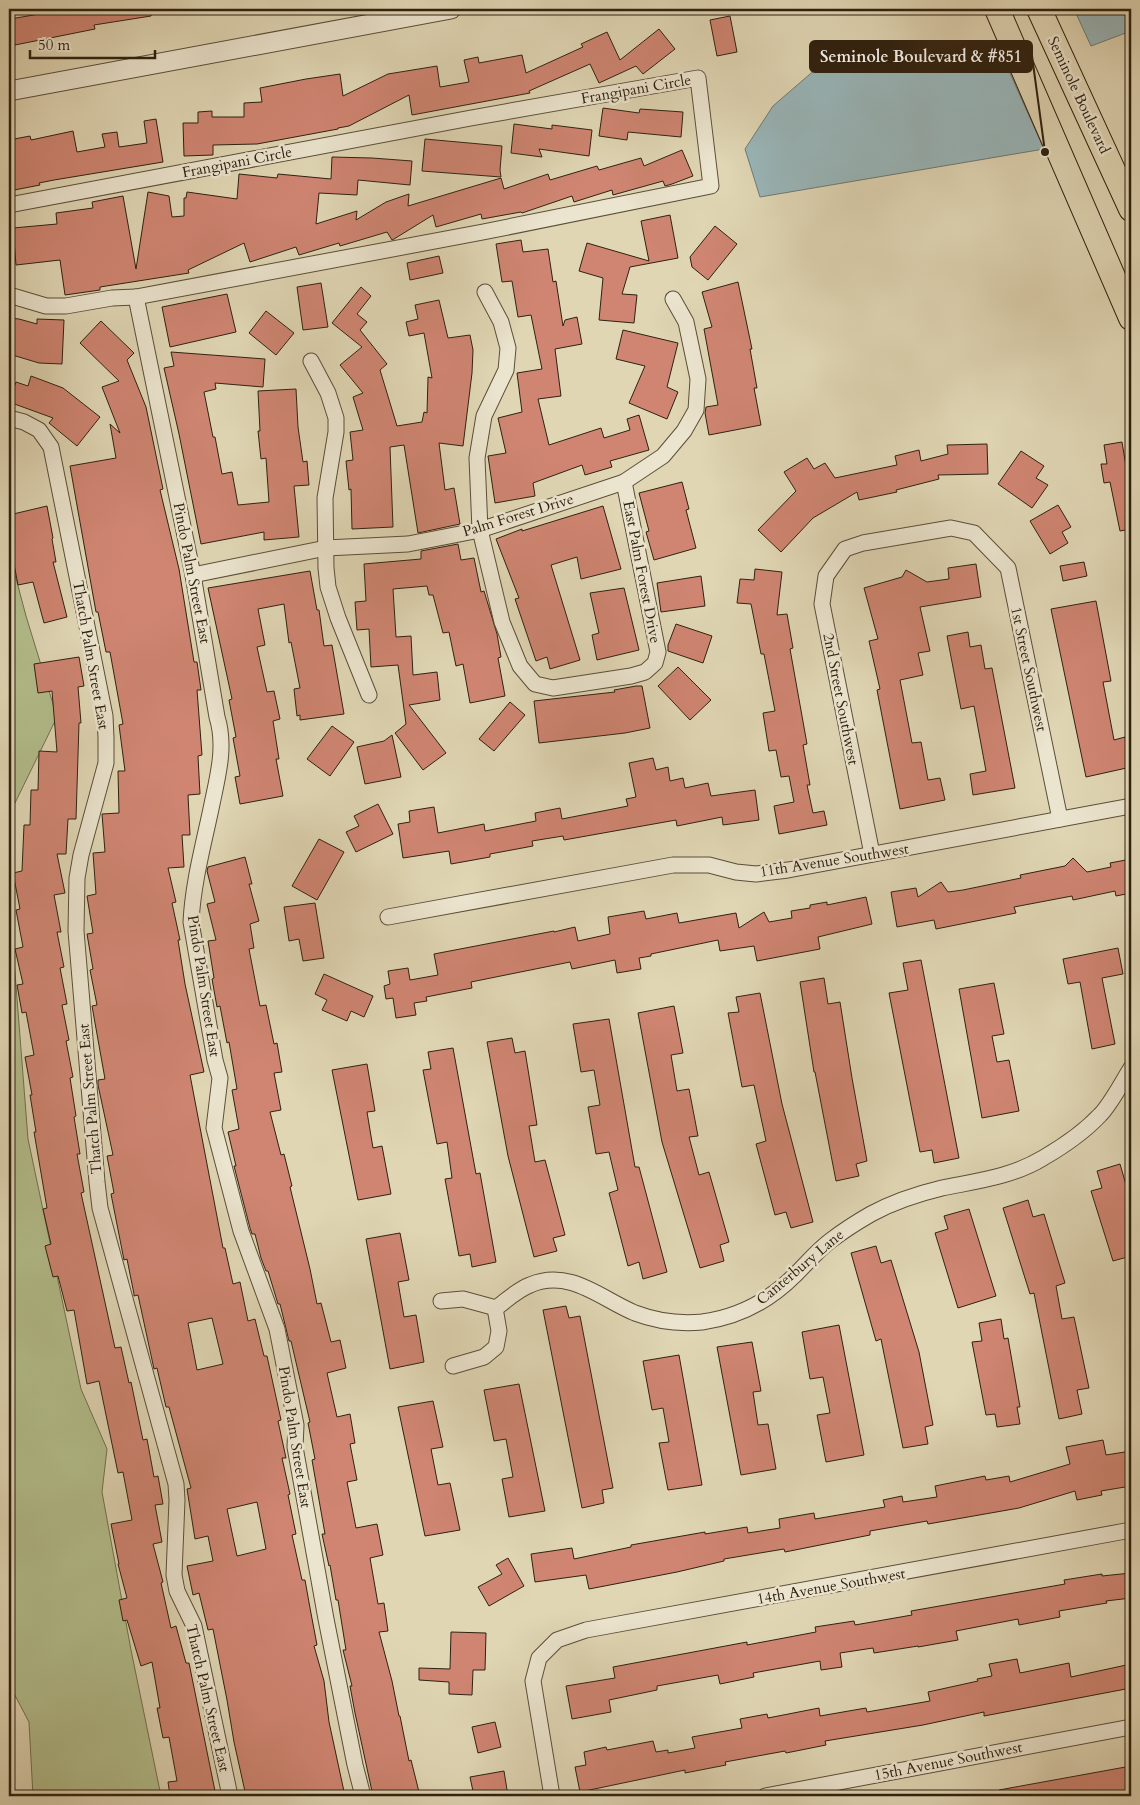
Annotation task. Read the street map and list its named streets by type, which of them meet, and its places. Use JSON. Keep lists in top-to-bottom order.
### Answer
{
  "streets": {
    "main road": ["Seminole Boulevard"],
    "street": [
      "Frangipani Circle",
      "Palm Forest Drive",
      "East Palm Forest Drive",
      "Pindo Palm Street East",
      "Thatch Palm Street East",
      "1st Street Southwest",
      "2nd Street Southwest",
      "11th Avenue Southwest",
      "Canterbury Lane",
      "14th Avenue Southwest",
      "15th Avenue Southwest"
    ]
  },
  "crossings": [
    ["Frangipani Circle", "Pindo Palm Street East"],
    ["Palm Forest Drive", "East Palm Forest Drive"],
    ["Palm Forest Drive", "Pindo Palm Street East"],
    ["1st Street Southwest", "2nd Street Southwest"],
    ["1st Street Southwest", "11th Avenue Southwest"],
    ["2nd Street Southwest", "11th Avenue Southwest"]
  ],
  "places": ["Seminole Boulevard & #851"],
  "scale_bar": "50 m"
}
